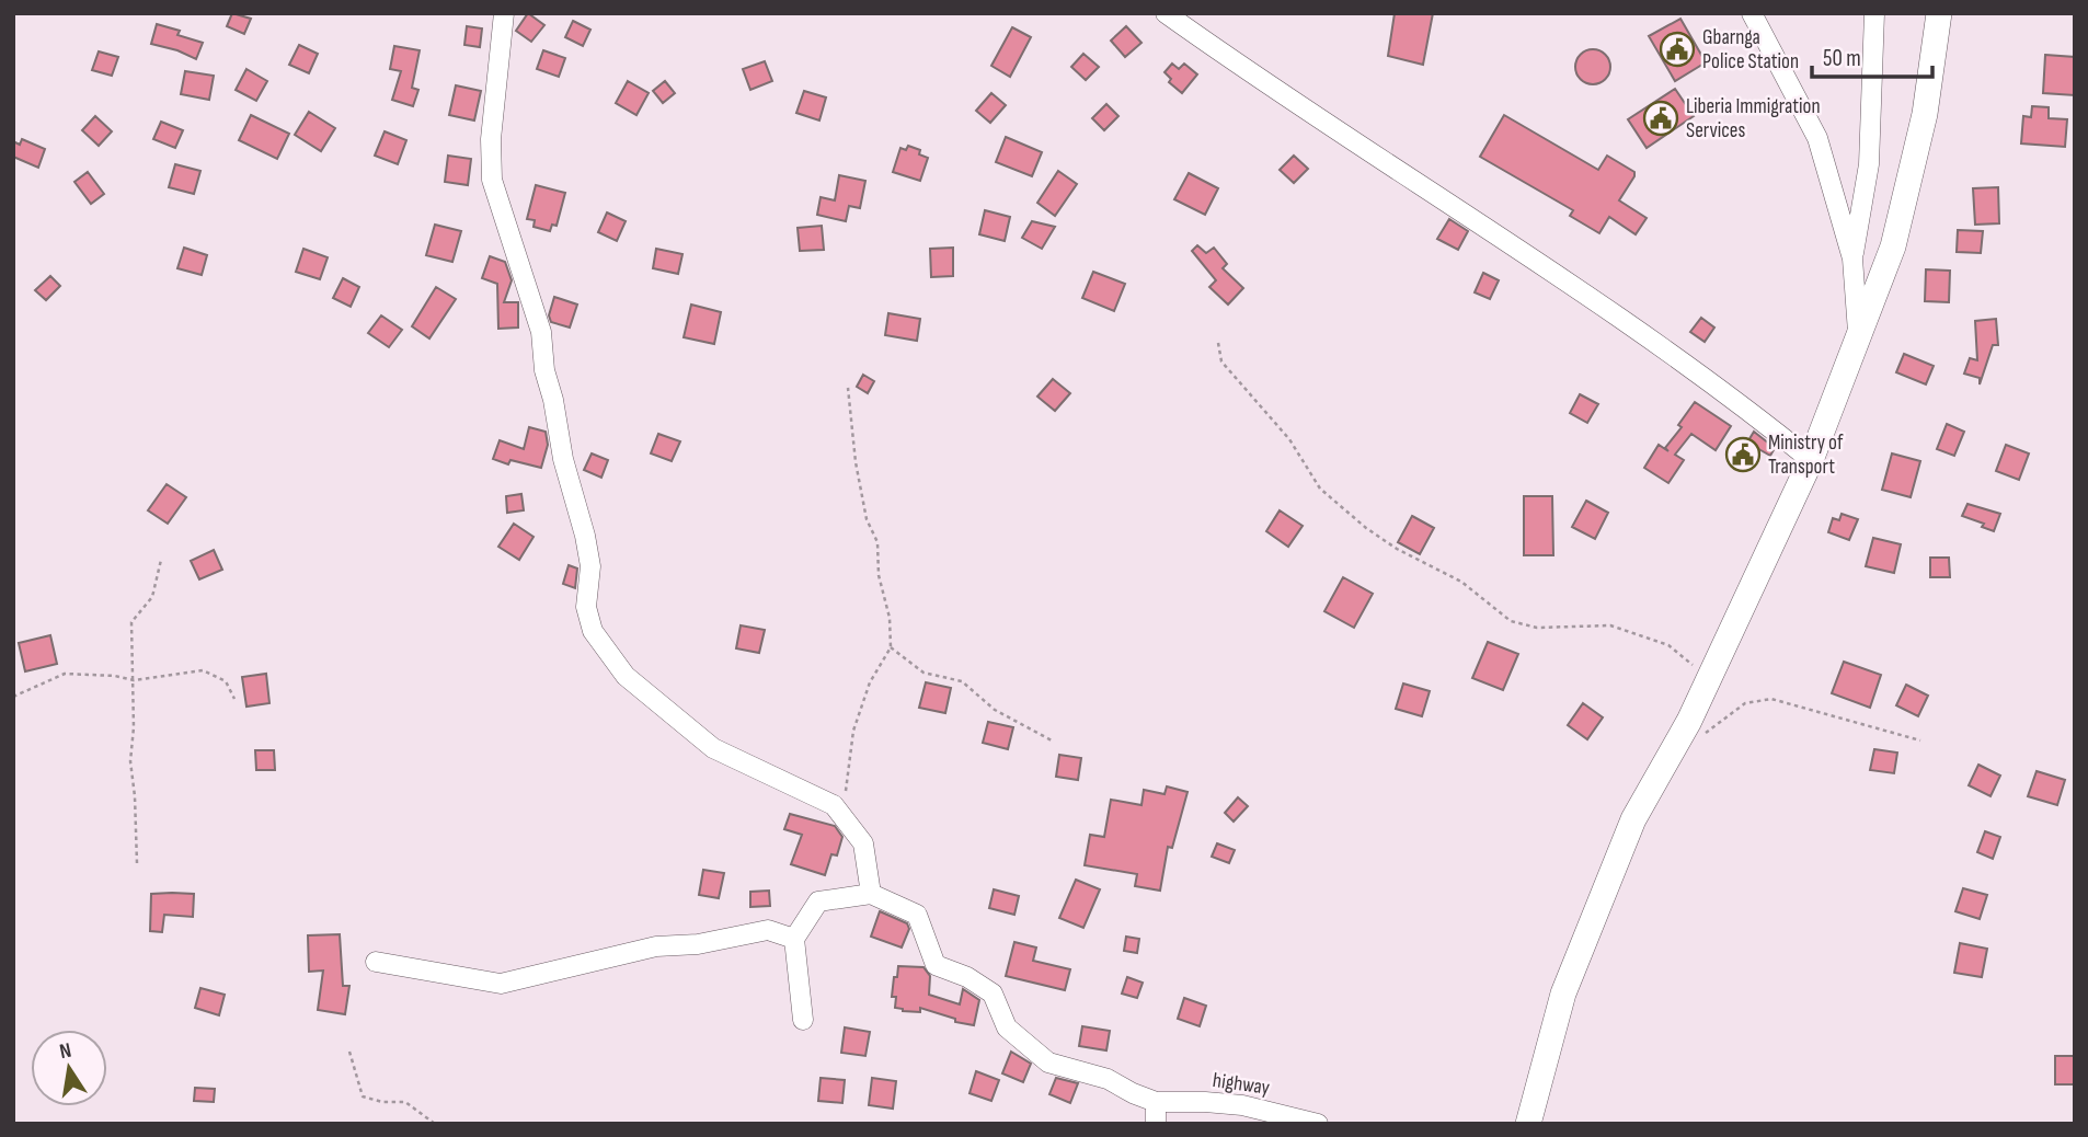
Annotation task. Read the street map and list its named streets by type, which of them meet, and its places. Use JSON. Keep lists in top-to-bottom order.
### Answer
{
  "streets": {
    "street": ["highway"]
  },
  "places": {
    "public building": ["Gbarnga Police Station", "Liberia Immigration Services", "Ministry of Transport"]
  },
  "scale_bar": "50 m",
  "north": "top"
}
